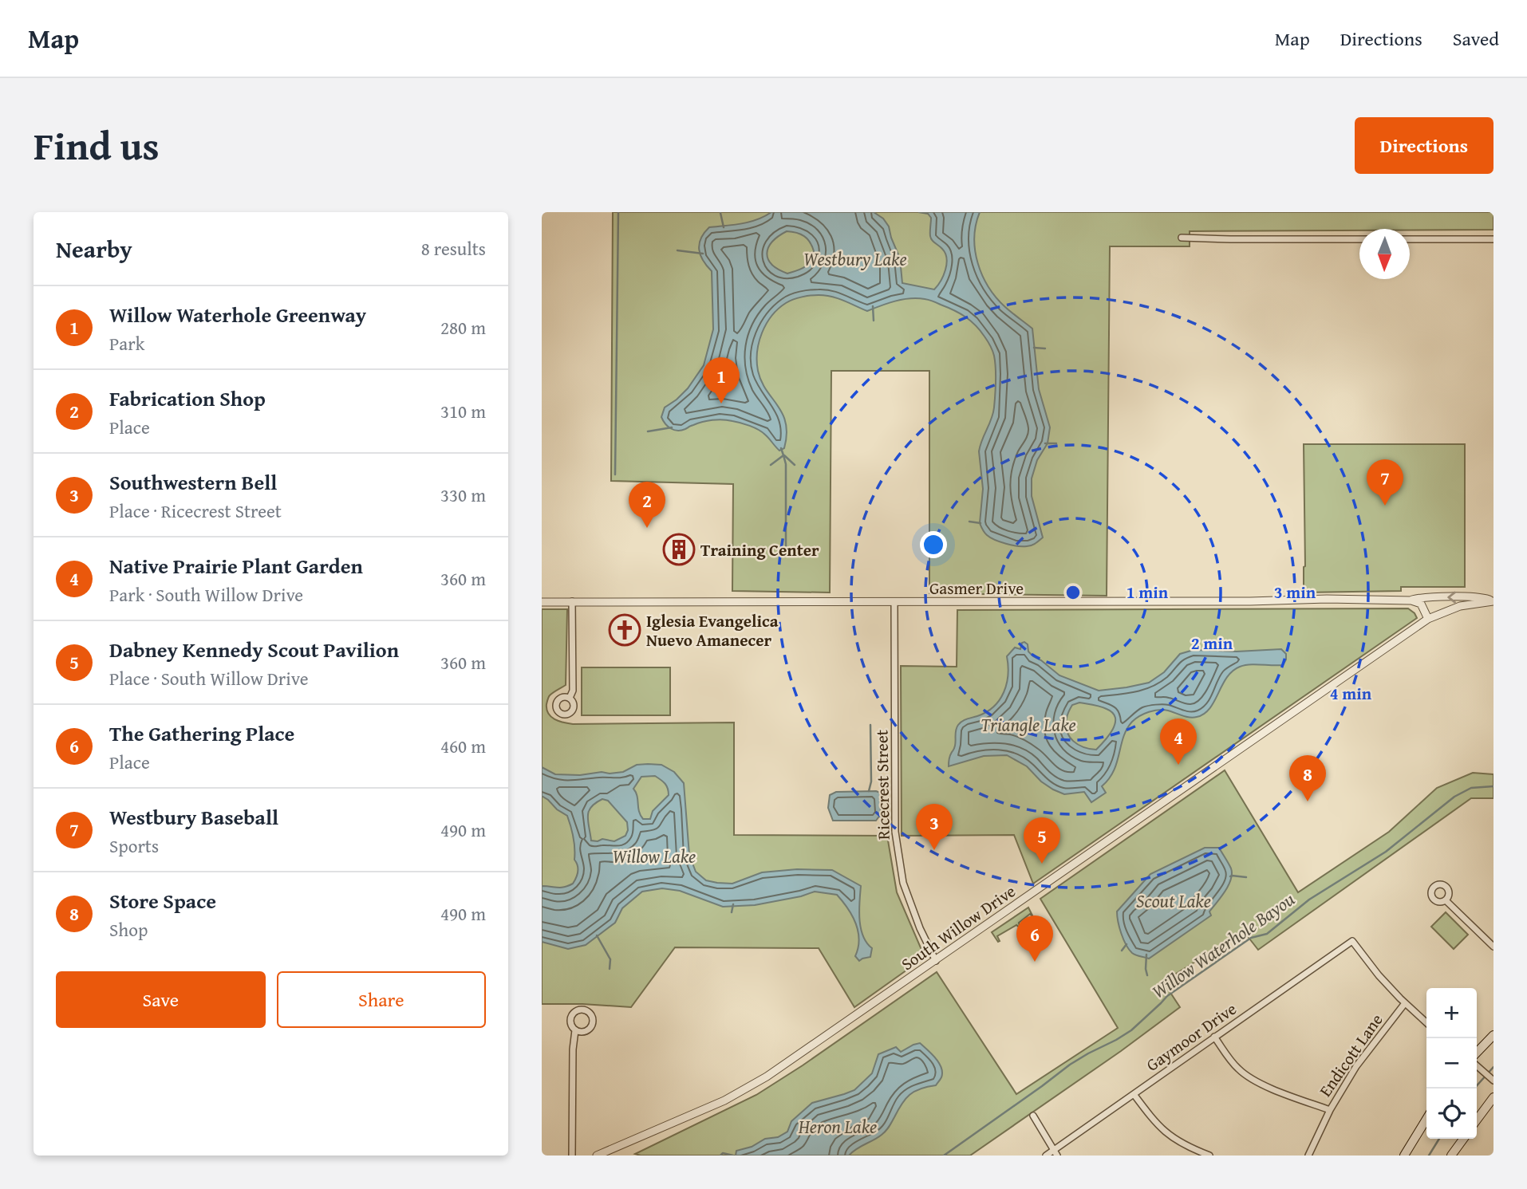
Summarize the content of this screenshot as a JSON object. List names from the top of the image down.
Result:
{
  "streets": {
    "street": [
      "Gasmer Drive",
      "Ricecrest Street",
      "South Willow Drive",
      "Gaymoor Drive",
      "Endicott Lane"
    ]
  },
  "crossings": [
    ["Gasmer Drive", "Ricecrest Street"],
    ["Gasmer Drive", "South Willow Drive"],
    ["Ricecrest Street", "South Willow Drive"],
    ["Gaymoor Drive", "Endicott Lane"]
  ],
  "water": [
    "Westbury Lake",
    "Triangle Lake",
    "Willow Lake",
    "Scout Lake",
    "Willow Waterhole Bayou",
    "Heron Lake"
  ],
  "places": {
    "building": ["Training Center"],
    "church": ["Iglesia Evangelica Nuevo Amanecer"]
  },
  "north": "bottom",
  "page": {
    "header": "Map",
    "nav": ["Map", "Directions", "Saved"],
    "title": "Find us",
    "buttons": [
      "Directions",
      ["Save", "Share"]
    ],
    "heading": ["Nearby", "8 results"],
    "list": [
      {
        "mark": "1",
        "name": "Willow Waterhole Greenway",
        "note": "Park",
        "value": "280 m"
      },
      {
        "mark": "2",
        "name": "Fabrication Shop",
        "note": "Place",
        "value": "310 m"
      },
      {
        "mark": "3",
        "name": "Southwestern Bell",
        "note": "Place · Ricecrest Street",
        "value": "330 m"
      },
      {
        "mark": "4",
        "name": "Native Prairie Plant Garden",
        "note": "Park · South Willow Drive",
        "value": "360 m"
      },
      {
        "mark": "5",
        "name": "Dabney Kennedy Scout Pavilion",
        "note": "Place · South Willow Drive",
        "value": "360 m"
      },
      {
        "mark": "6",
        "name": "The Gathering Place",
        "note": "Place",
        "value": "460 m"
      },
      {
        "mark": "7",
        "name": "Westbury Baseball",
        "note": "Sports",
        "value": "490 m"
      },
      {
        "mark": "8",
        "name": "Store Space",
        "note": "Shop",
        "value": "490 m"
      }
    ],
    "pins": [
      "1",
      "7",
      "2",
      "4",
      "8",
      "3",
      "5",
      "6"
    ],
    "map_buttons": ["+", "−"]
  },
  "rings": [
    "1 min",
    "3 min",
    "2 min",
    "4 min"
  ]
}
